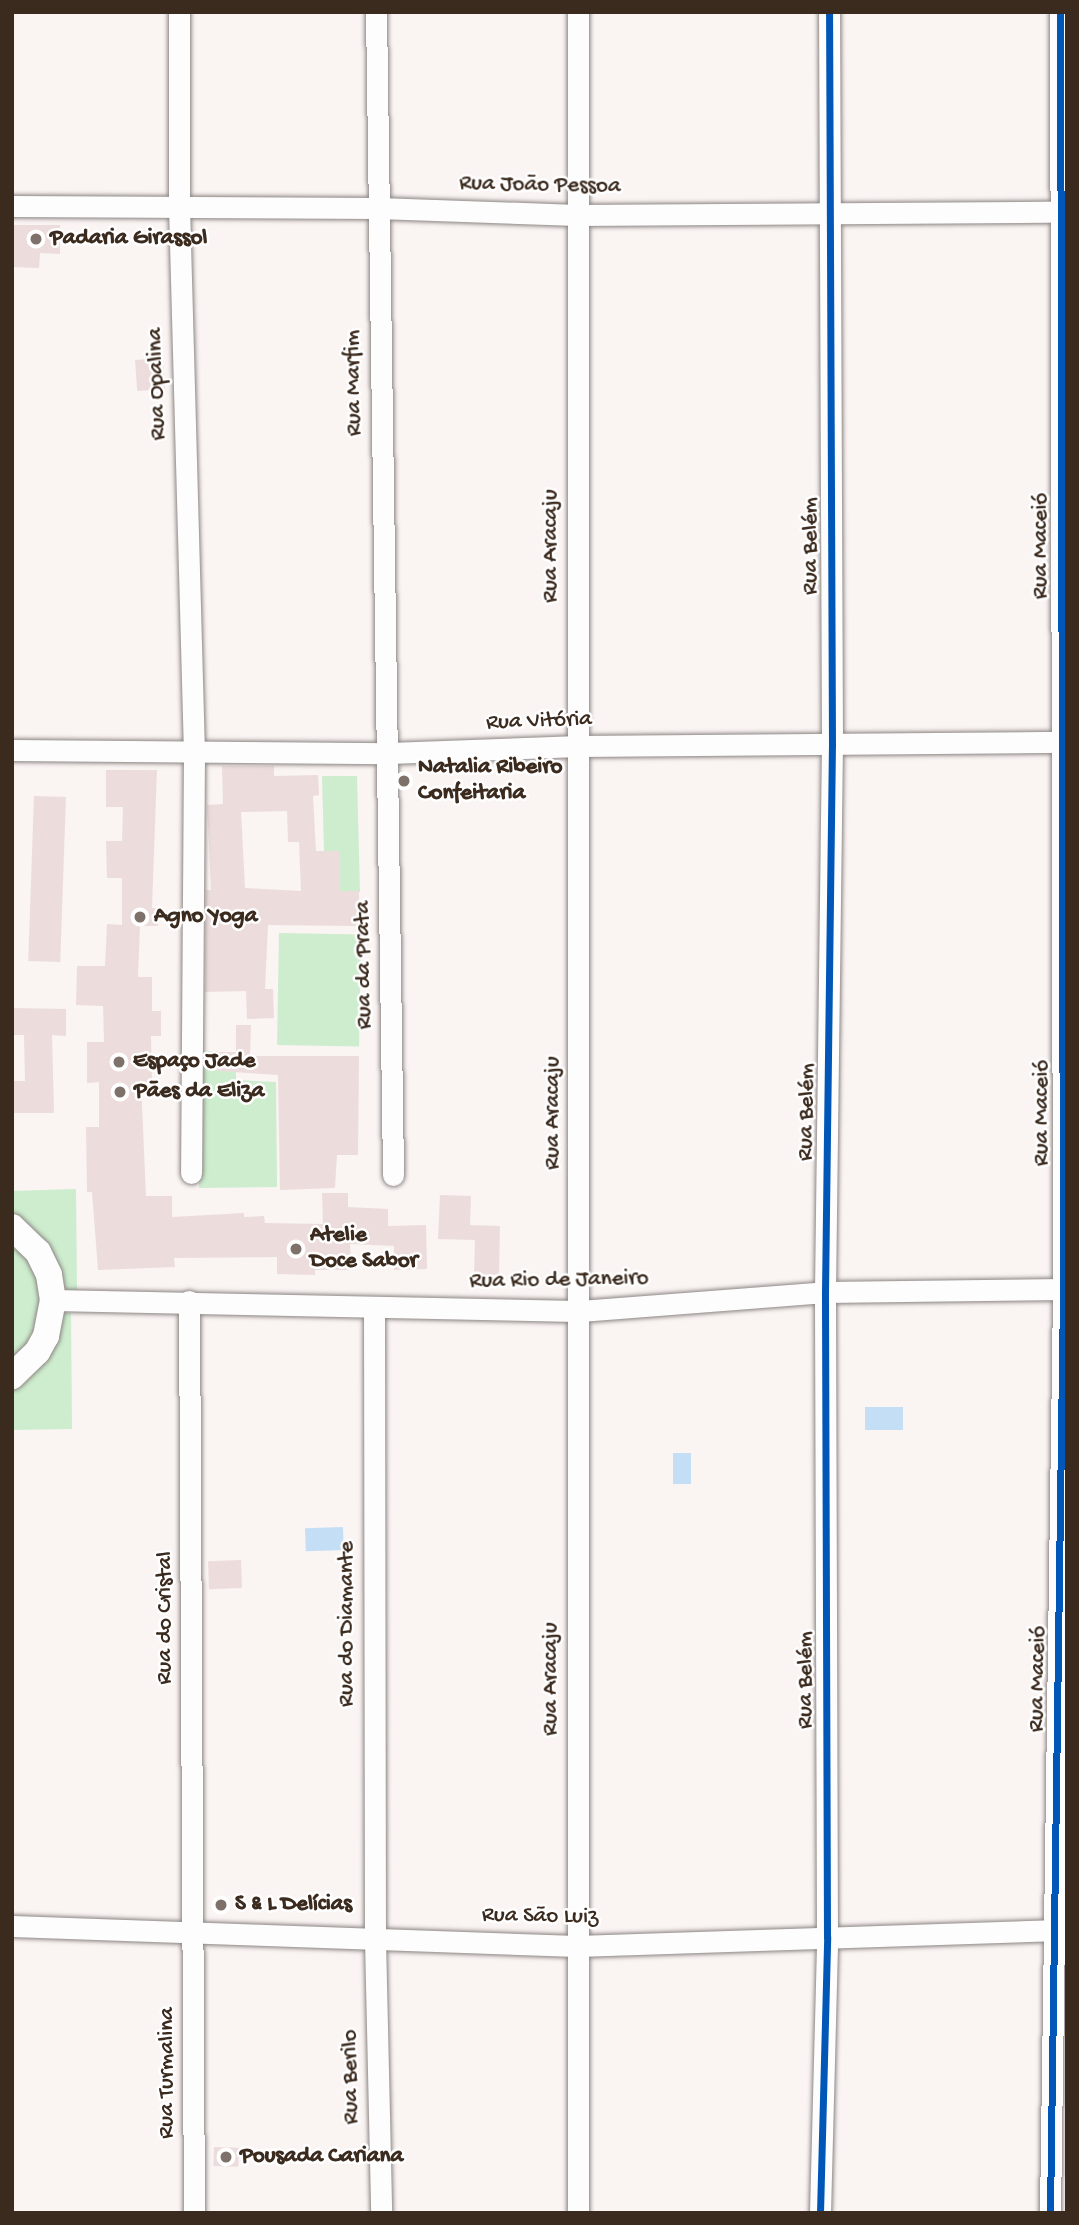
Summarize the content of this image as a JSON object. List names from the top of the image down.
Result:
{
  "streets": {
    "street": [
      "Rua João Pessoa",
      "Rua Marfim",
      "Rua Opalina",
      "Rua Aracaju",
      "Rua Belém",
      "Rua Maceió",
      "Rua Vitória",
      "Rua da Prata",
      "Rua Rio de Janeiro",
      "Rua do Cristal",
      "Rua do Diamante",
      "Rua São Luiz",
      "Rua Turmalina",
      "Rua Berilo"
    ]
  },
  "crossings": [
    ["Rua João Pessoa", "Rua Marfim"],
    ["Rua João Pessoa", "Rua Opalina"],
    ["Rua João Pessoa", "Rua Aracaju"],
    ["Rua João Pessoa", "Rua Belém"],
    ["Rua João Pessoa", "Rua Maceió"],
    ["Rua Marfim", "Rua Vitória"],
    ["Rua Marfim", "Rua da Prata"],
    ["Rua Opalina", "Rua Vitória"],
    ["Rua Aracaju", "Rua Vitória"],
    ["Rua Aracaju", "Rua Rio de Janeiro"],
    ["Rua Aracaju", "Rua São Luiz"],
    ["Rua Belém", "Rua Vitória"],
    ["Rua Belém", "Rua Rio de Janeiro"],
    ["Rua Belém", "Rua São Luiz"],
    ["Rua Maceió", "Rua Vitória"],
    ["Rua Maceió", "Rua Rio de Janeiro"],
    ["Rua Maceió", "Rua São Luiz"],
    ["Rua Vitória", "Rua da Prata"],
    ["Rua Rio de Janeiro", "Rua do Cristal"],
    ["Rua Rio de Janeiro", "Rua do Diamante"],
    ["Rua do Cristal", "Rua São Luiz"],
    ["Rua do Cristal", "Rua Turmalina"],
    ["Rua do Diamante", "Rua São Luiz"],
    ["Rua do Diamante", "Rua Berilo"],
    ["Rua São Luiz", "Rua Turmalina"],
    ["Rua São Luiz", "Rua Berilo"]
  ],
  "places": [
    "Padaria Girassol",
    "Natalia Ribeiro Confeitaria",
    "Agno Yoga",
    "Espaço Jade",
    "Pães da Eliza",
    "Atelie Doce Sabor",
    "S & L Delícias",
    "Pousada Cariana"
  ]
}
